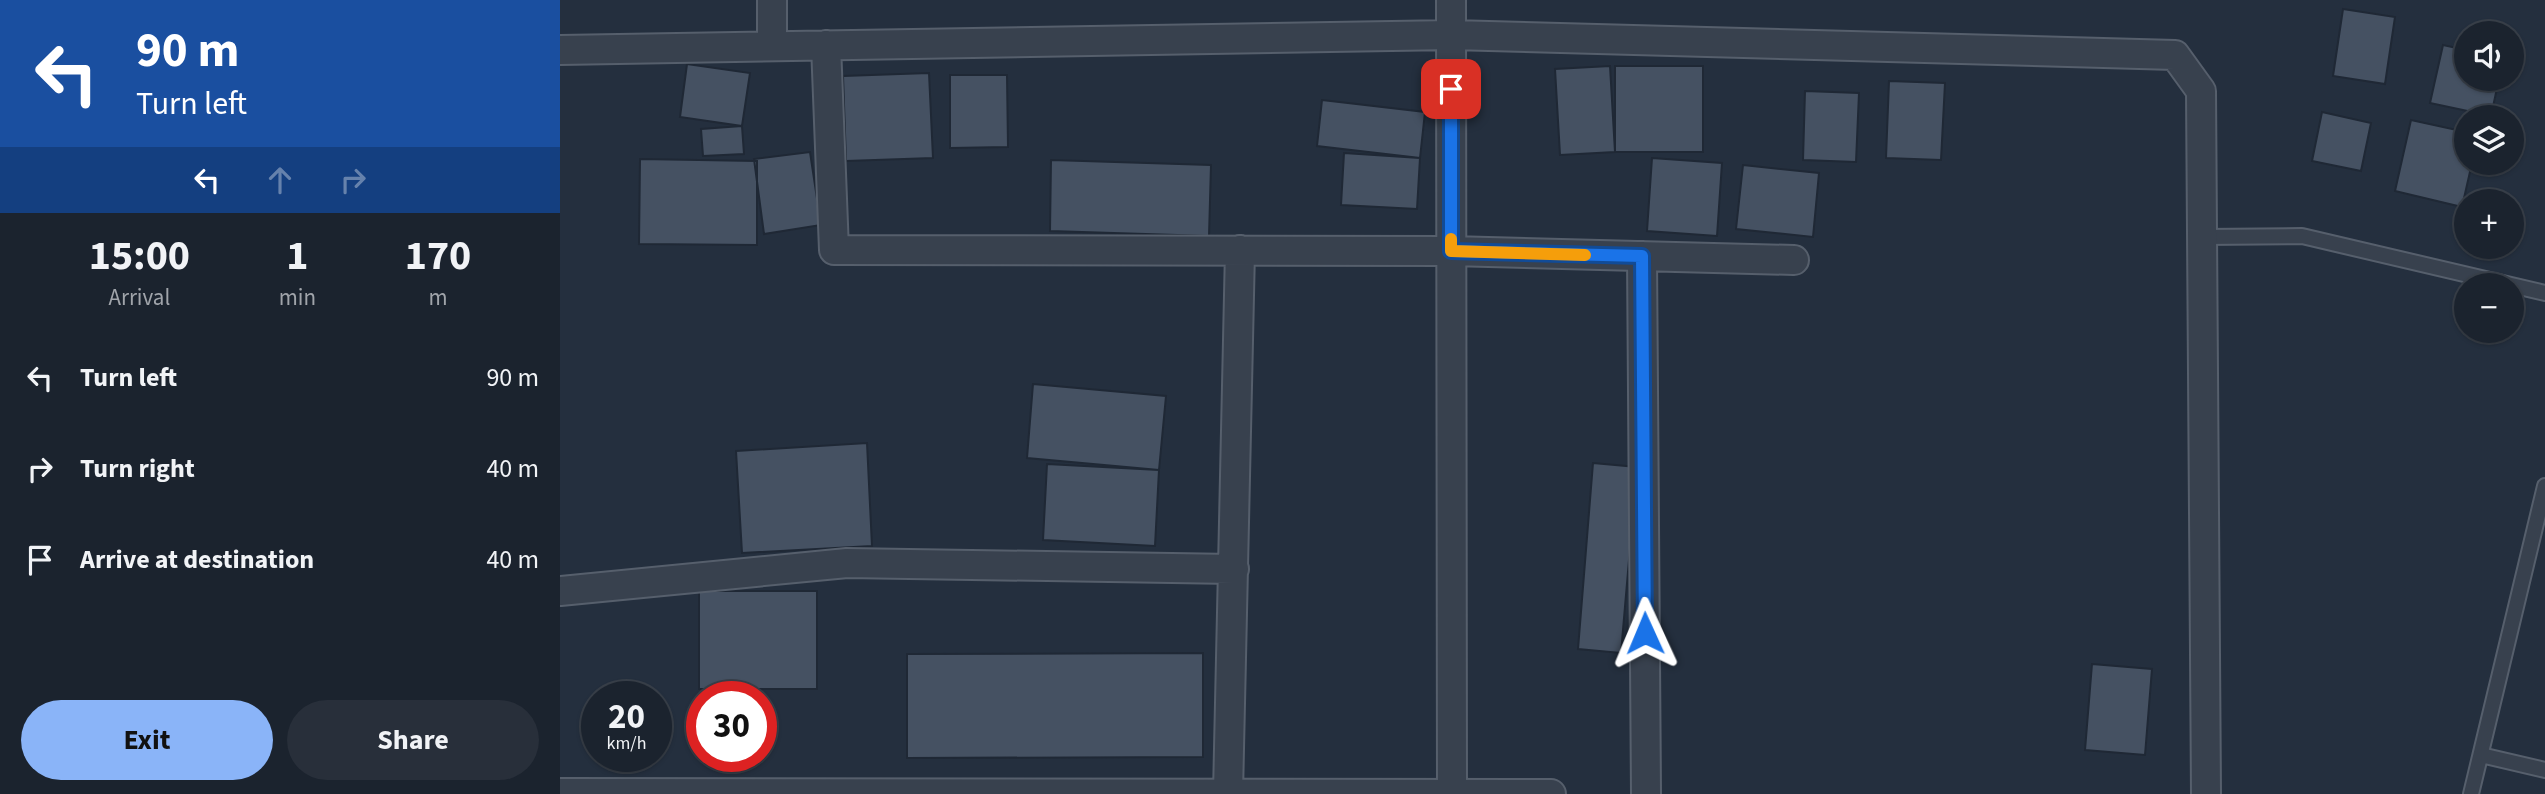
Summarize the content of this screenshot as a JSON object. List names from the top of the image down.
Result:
{
  "page": {
    "turn": ["90 m", "Turn left"],
    "map_buttons": ["+", "−"],
    "eta": [
      "15:00",
      "Arrival",
      "1",
      "min",
      "170",
      "m"
    ],
    "list": [
      {
        "name": "Turn left",
        "value": "90 m"
      },
      {
        "name": "Turn right",
        "value": "40 m"
      },
      {
        "name": "Arrive at destination",
        "value": "40 m"
      }
    ],
    "speed": "20 km/h",
    "limit": "30",
    "buttons": ["Exit", "Share"]
  }
}
